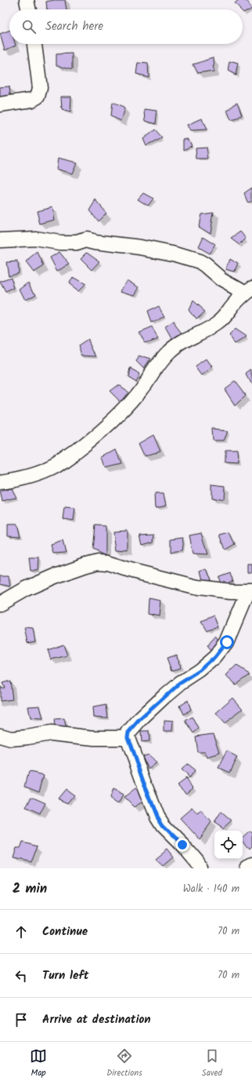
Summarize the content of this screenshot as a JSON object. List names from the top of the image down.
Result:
{
  "page": {
    "search": "Search here",
    "heading": ["2 min", "Walk · 140 m"],
    "list": [
      ["Continue", "70 m"],
      ["Turn left", "70 m"],
      "Arrive at destination"
    ],
    "nav": ["Map", "Directions", "Saved"]
  }
}
